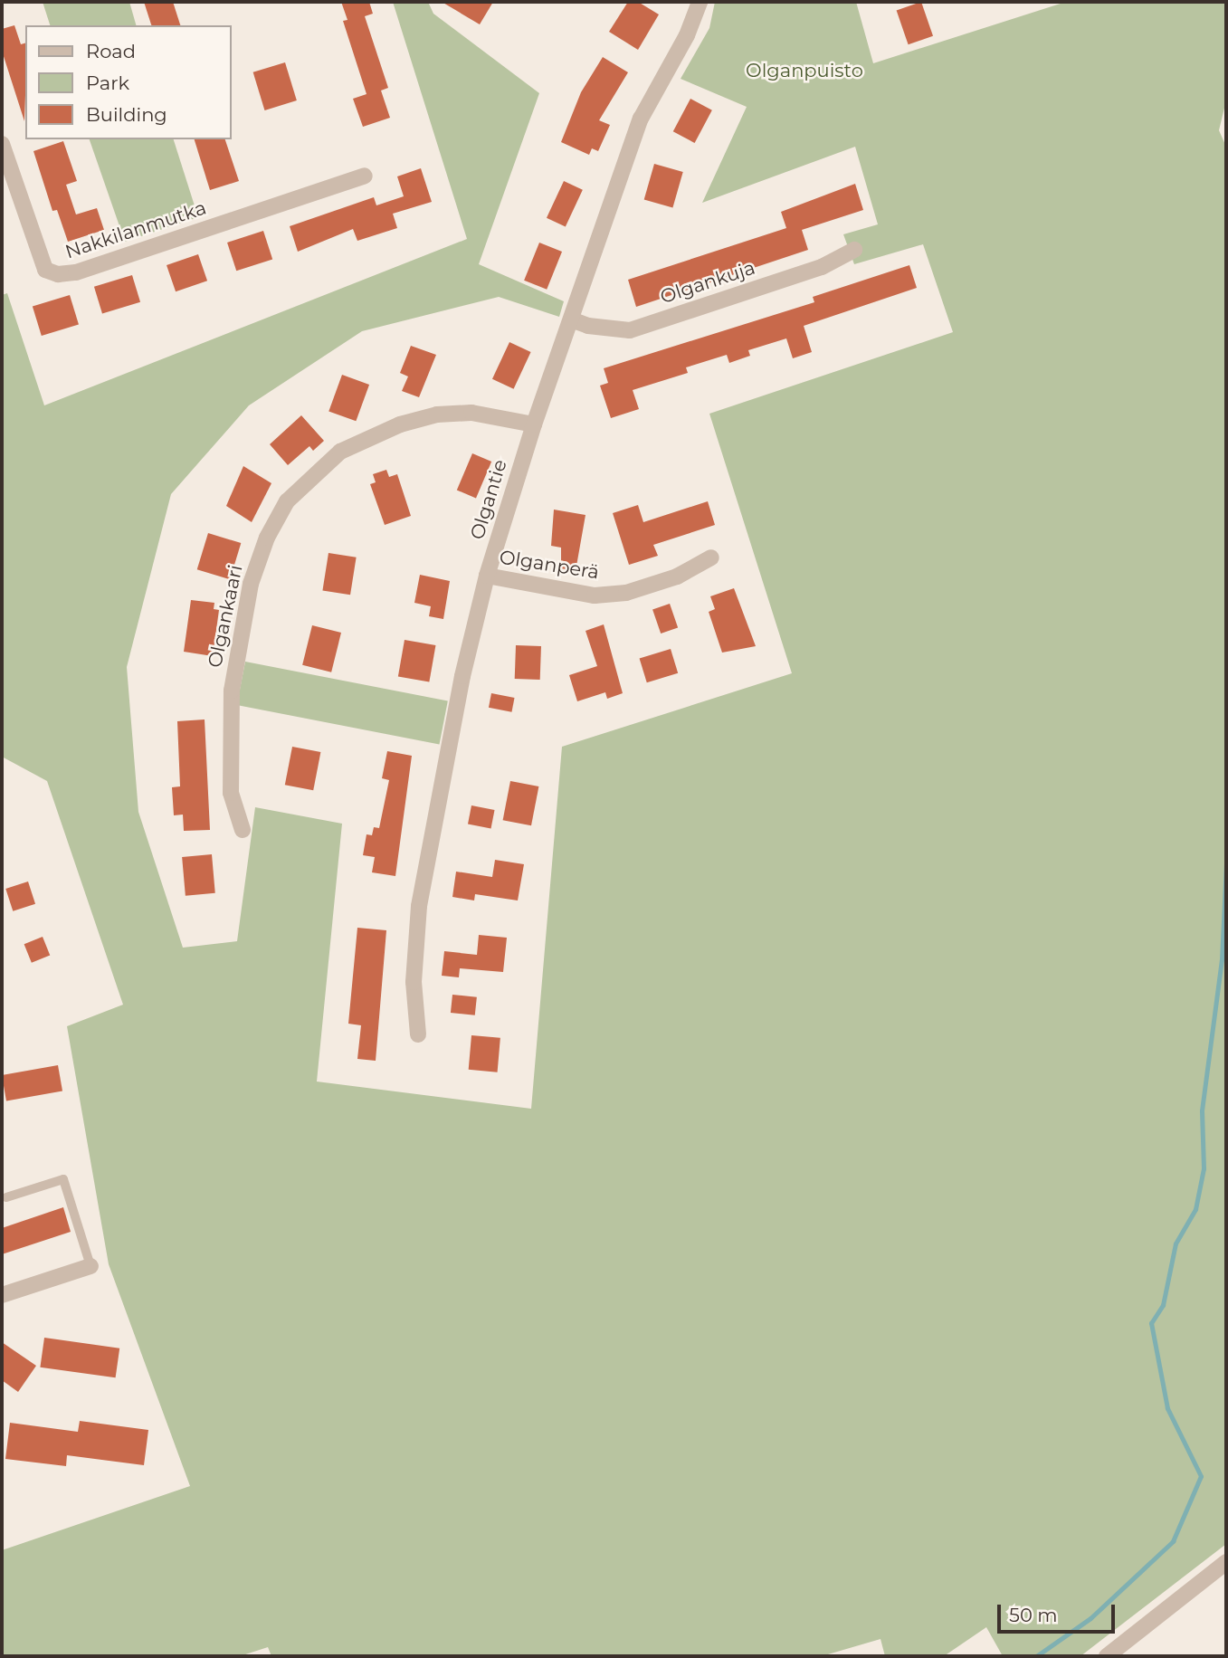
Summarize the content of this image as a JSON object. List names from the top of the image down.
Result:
{
  "streets": {
    "street": [
      "Nakkilanmutka",
      "Olgankuja",
      "Olgantie",
      "Olganperä",
      "Olgankaari"
    ]
  },
  "crossings": [
    ["Olgankuja", "Olgantie"],
    ["Olgantie", "Olganperä"],
    ["Olgantie", "Olgankaari"]
  ],
  "parks": ["Olganpuisto"],
  "legend": ["Road", "Park", "Building"],
  "scale_bar": "50 m"
}
